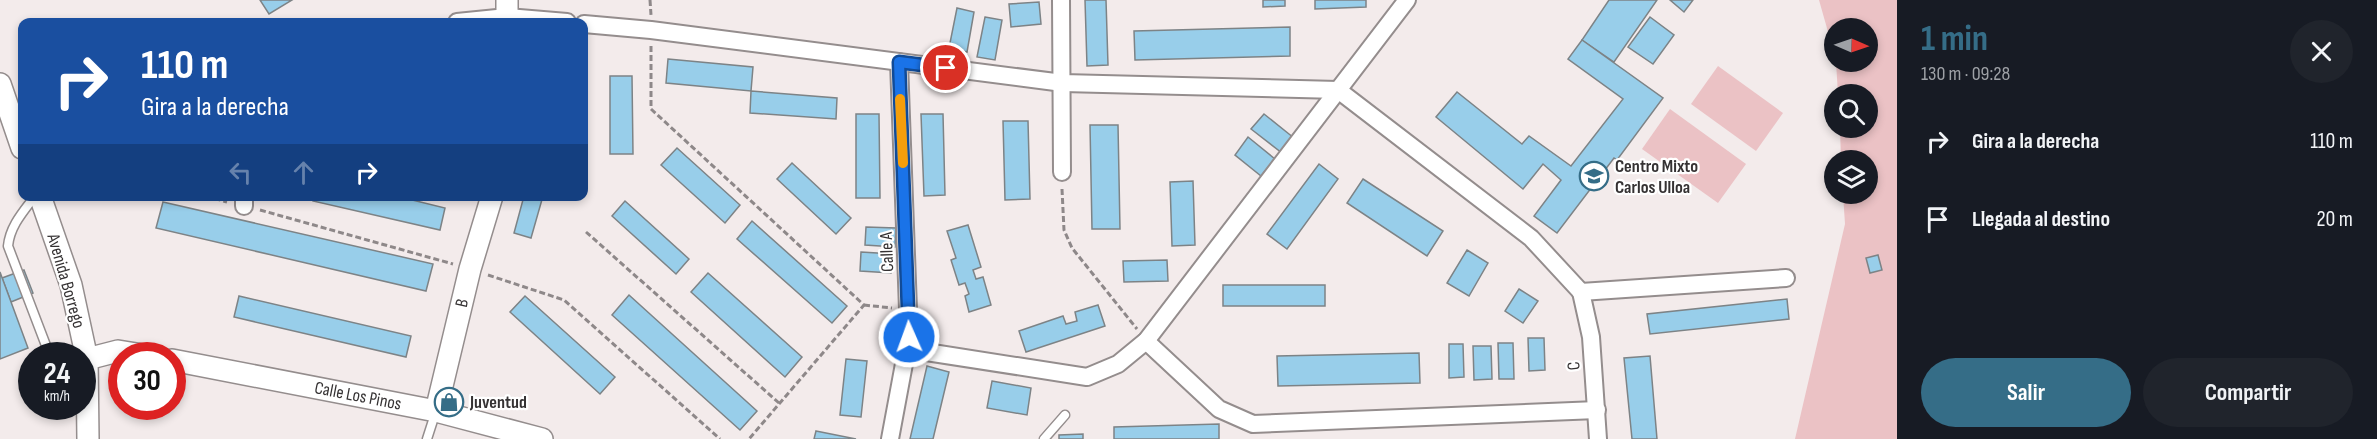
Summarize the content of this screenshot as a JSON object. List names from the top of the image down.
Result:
{
  "streets": {
    "street": [
      "Calle A",
      "Avenida Borrego",
      "B",
      "C",
      "Calle Los Pinos"
    ]
  },
  "crossings": [
    ["B", "Calle Los Pinos"]
  ],
  "places": {
    "school or university": ["Centro Mixto Carlos Ulloa"],
    "shop": ["Juventud"]
  },
  "north": "right",
  "page": {
    "heading": ["1 min", "130 m · 09:28"],
    "turn": ["110 m", "Gira a la derecha"],
    "list": [
      {
        "name": "Gira a la derecha",
        "value": "110 m"
      },
      {
        "name": "Llegada al destino",
        "value": "20 m"
      }
    ],
    "speed": "24 km/h",
    "limit": "30",
    "buttons": ["Salir", "Compartir"]
  }
}
